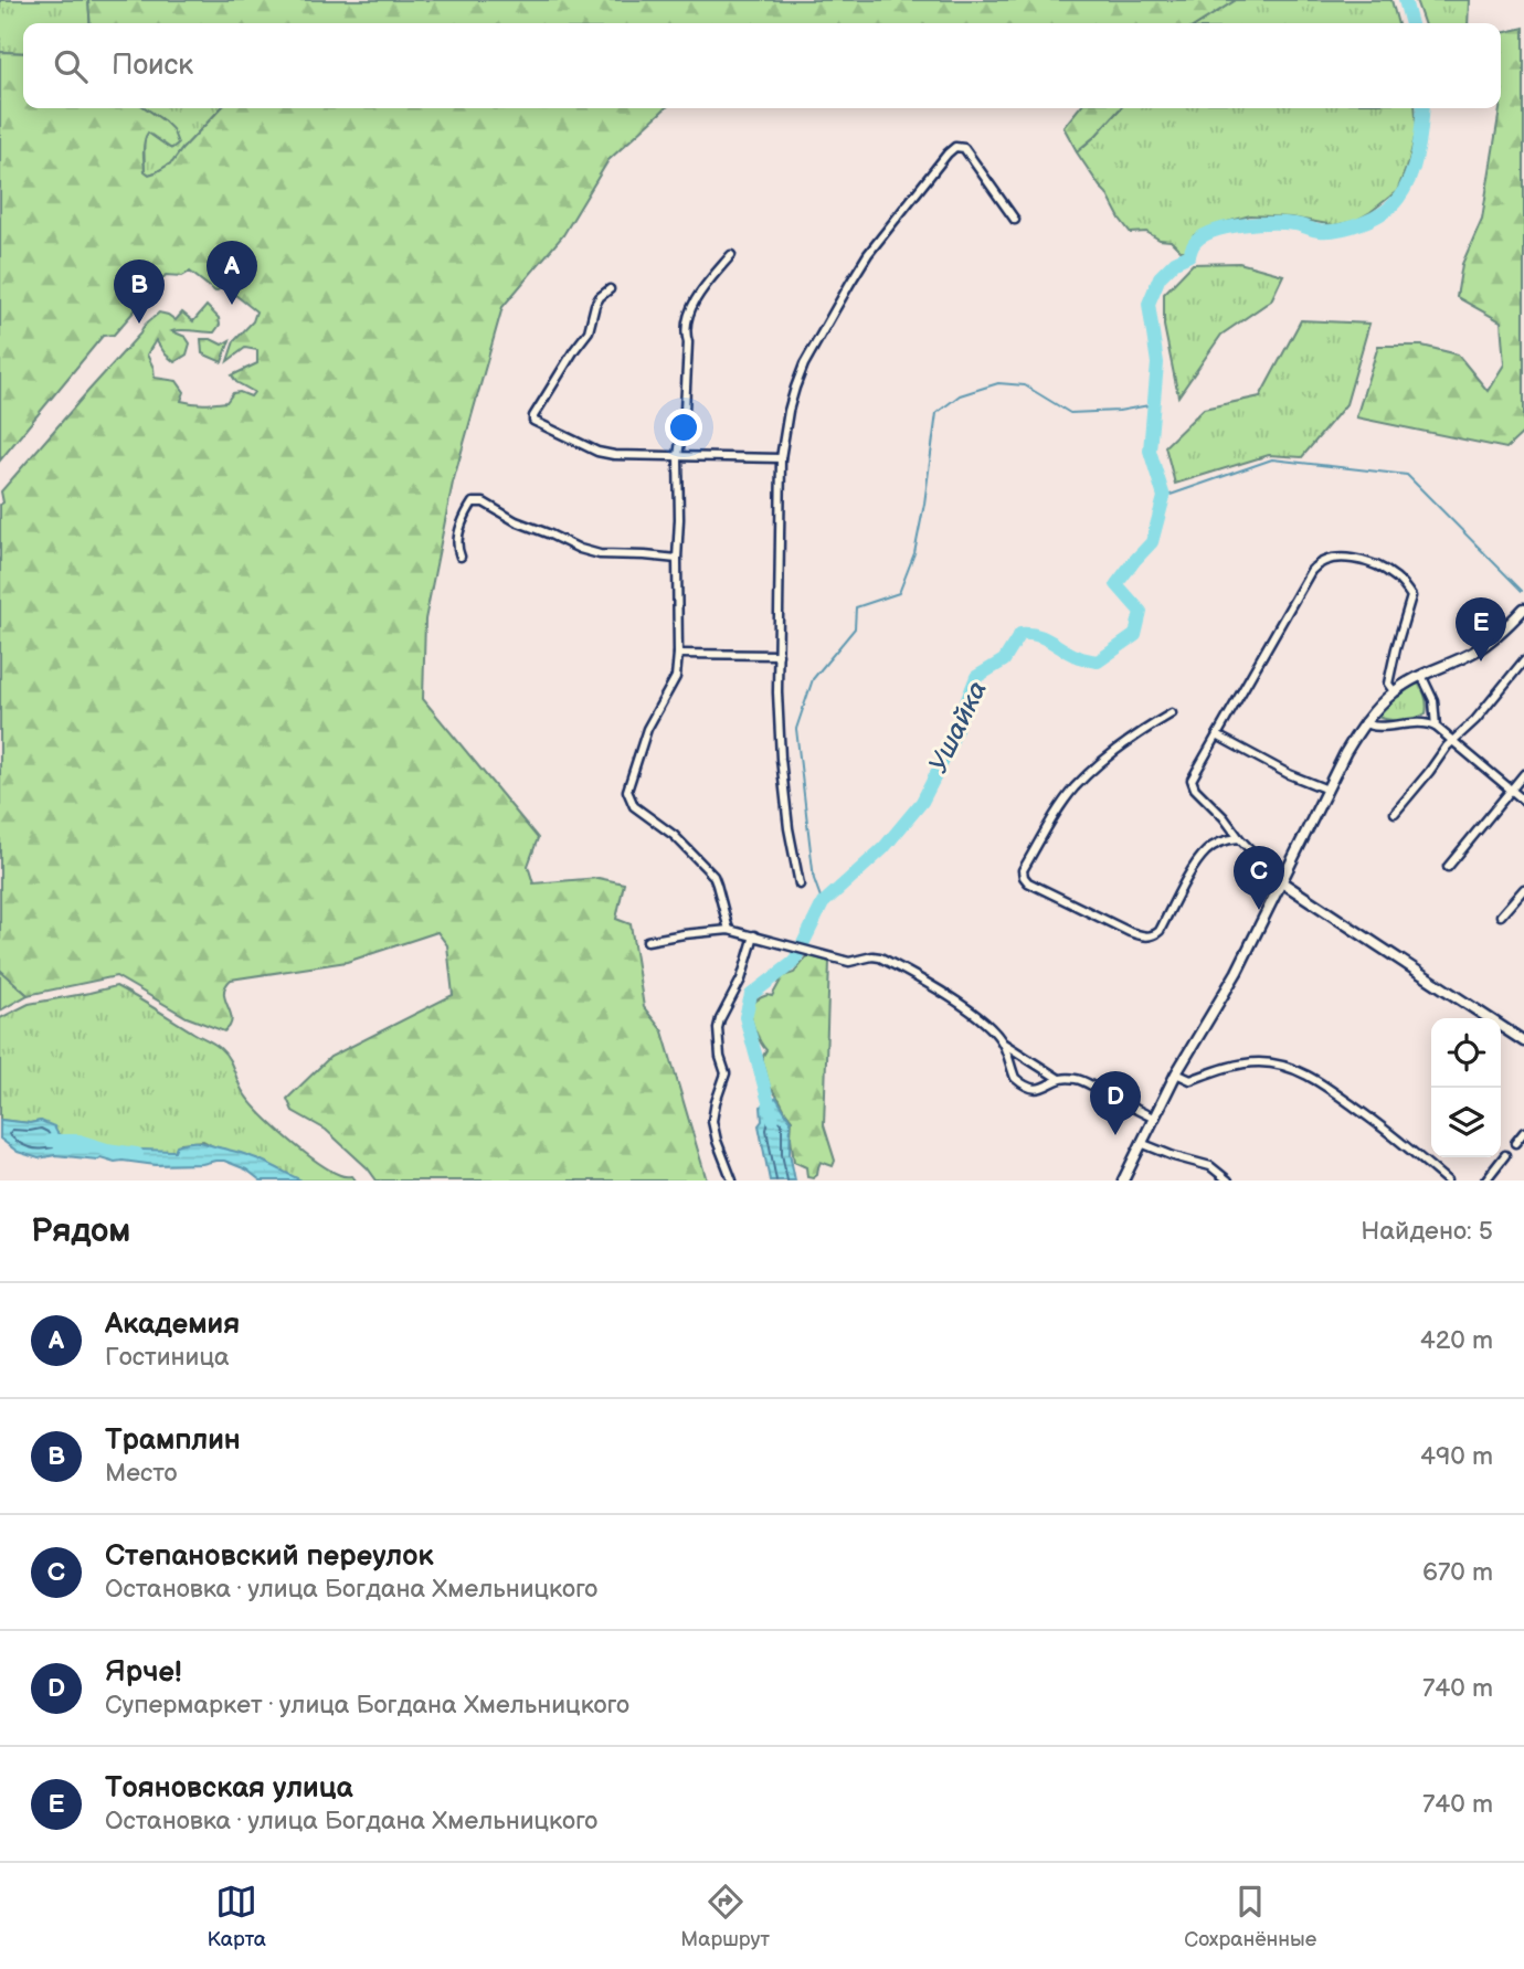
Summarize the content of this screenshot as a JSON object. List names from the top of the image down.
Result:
{
  "water": ["Ушайка"],
  "page": {
    "search": "Поиск",
    "pins": [
      "A",
      "B",
      "E",
      "C",
      "D"
    ],
    "heading": ["Рядом", "Найдено: 5"],
    "list": [
      {
        "mark": "A",
        "name": "Академия",
        "note": "Гостиница",
        "value": "420 m"
      },
      {
        "mark": "B",
        "name": "Трамплин",
        "note": "Место",
        "value": "490 m"
      },
      {
        "mark": "C",
        "name": "Степановский переулок",
        "note": "Остановка · улица Богдана Хмельницкого",
        "value": "670 m"
      },
      {
        "mark": "D",
        "name": "Ярче!",
        "note": "Супермаркет · улица Богдана Хмельницкого",
        "value": "740 m"
      },
      {
        "mark": "E",
        "name": "Тояновская улица",
        "note": "Остановка · улица Богдана Хмельницкого",
        "value": "740 m"
      }
    ],
    "nav": ["Карта", "Маршрут", "Сохранённые"]
  }
}
